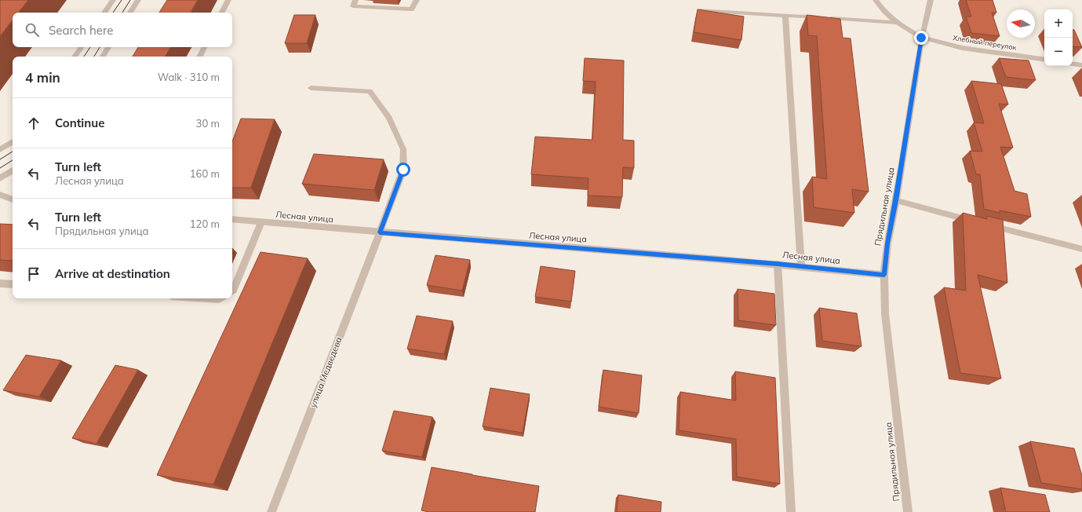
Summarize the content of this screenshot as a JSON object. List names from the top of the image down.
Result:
{
  "streets": {
    "street": [
      "Хлебный переулок",
      "Прядильная улица",
      "Лесная улица",
      "улица Медведева"
    ]
  },
  "crossings": [
    ["Хлебный переулок", "Прядильная улица"],
    ["Прядильная улица", "Лесная улица"],
    ["Лесная улица", "улица Медведева"]
  ],
  "north": "left",
  "page": {
    "map_buttons": ["+", "−"],
    "search": "Search here",
    "heading": ["4 min", "Walk · 310 m"],
    "list": [
      ["Continue", "30 m"],
      ["Turn left", "Лесная улица", "160 m"],
      ["Turn left", "Прядильная улица", "120 m"],
      "Arrive at destination"
    ]
  }
}
